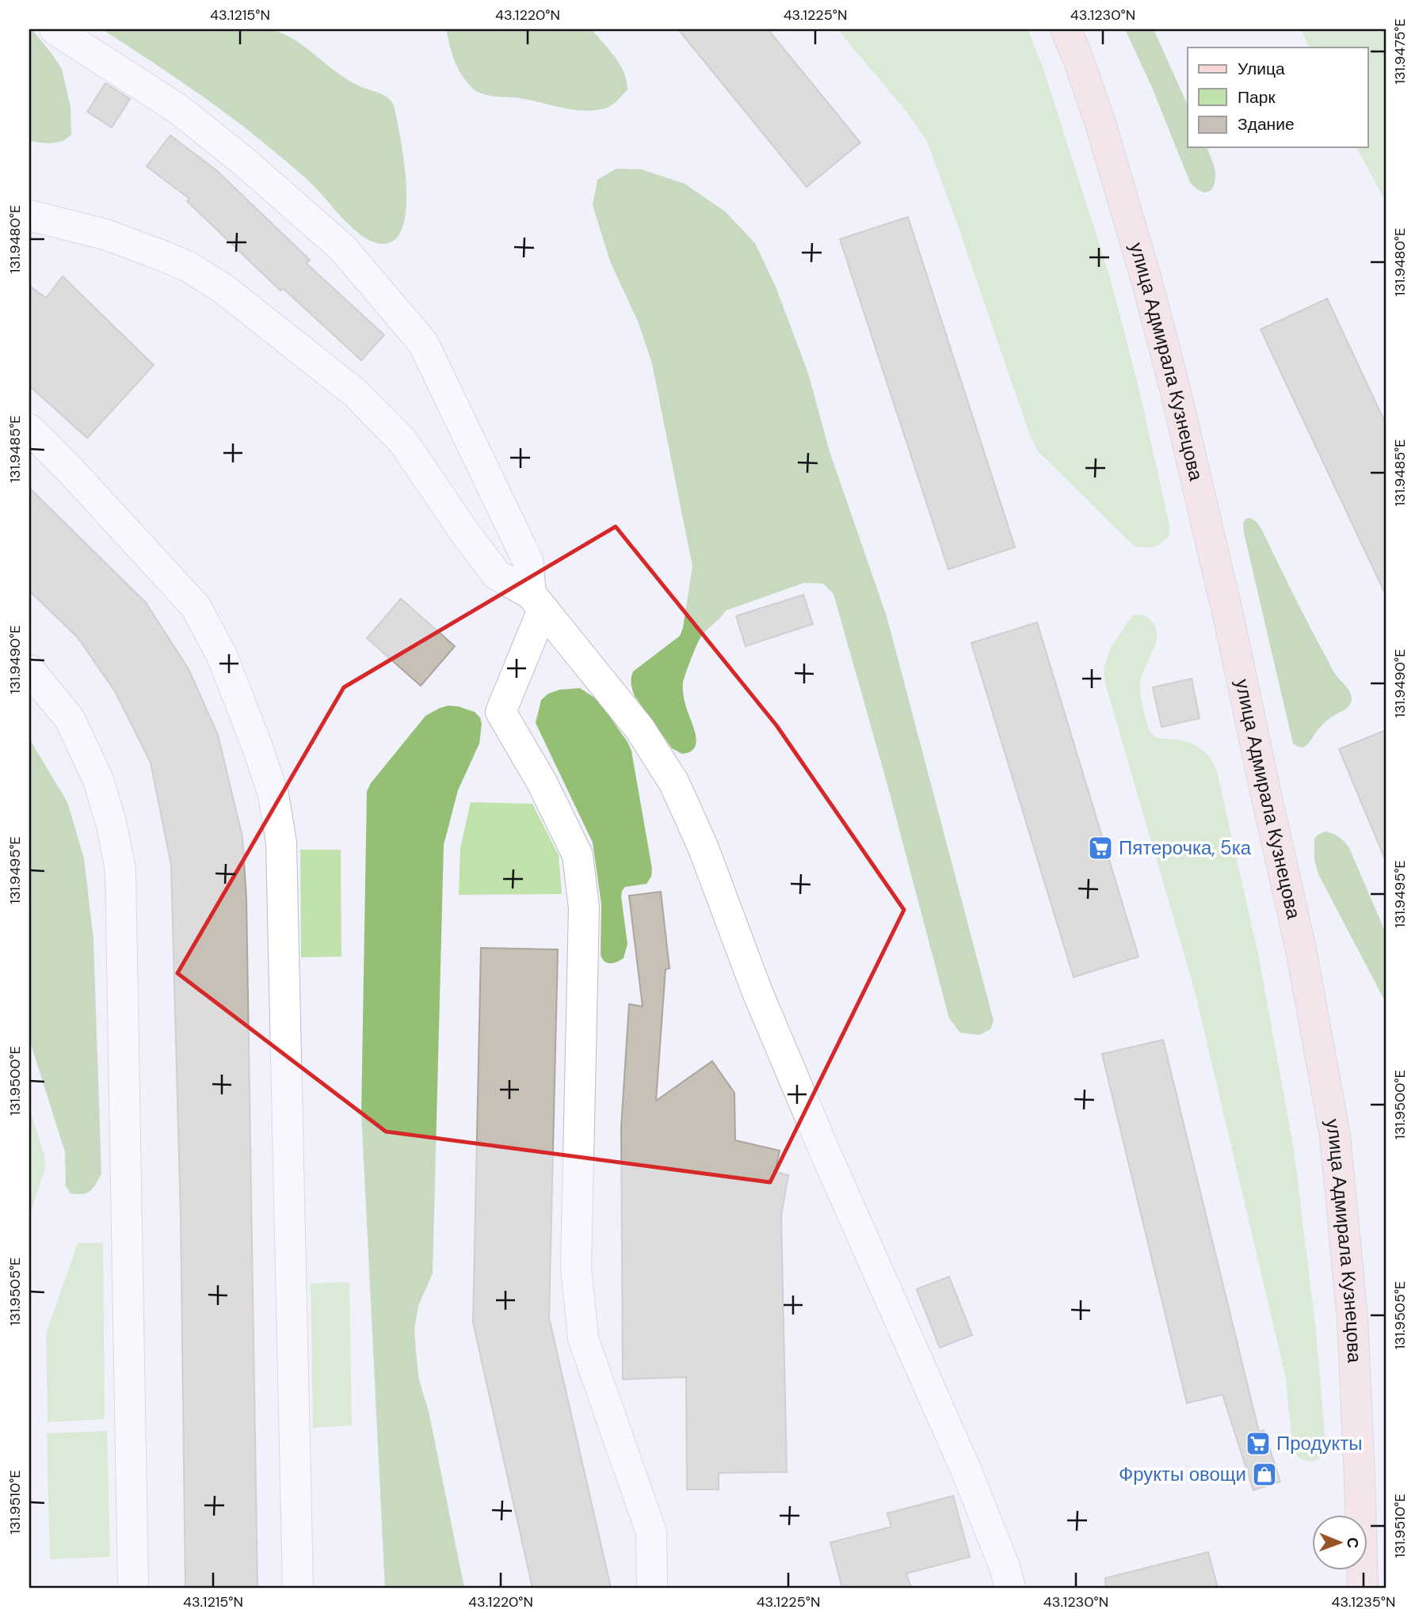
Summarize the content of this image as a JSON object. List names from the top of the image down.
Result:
{
  "streets": {
    "main road": ["улица Адмирала Кузнецова"]
  },
  "places": {
    "supermarket": ["Пятерочка, 5ка", "Продукты"],
    "shop": ["Фрукты овощи"]
  },
  "legend": ["Улица", "Парк", "Здание"],
  "north": "right",
  "coordinates": [
    "43.1215°N",
    "43.1220°N",
    "43.1225°N",
    "43.1230°N",
    "131.9475°E",
    "131.9480°E",
    "131.9485°E",
    "131.9490°E",
    "131.9495°E",
    "131.9500°E",
    "131.9505°E",
    "131.9510°E",
    "43.1235°N"
  ]
}
